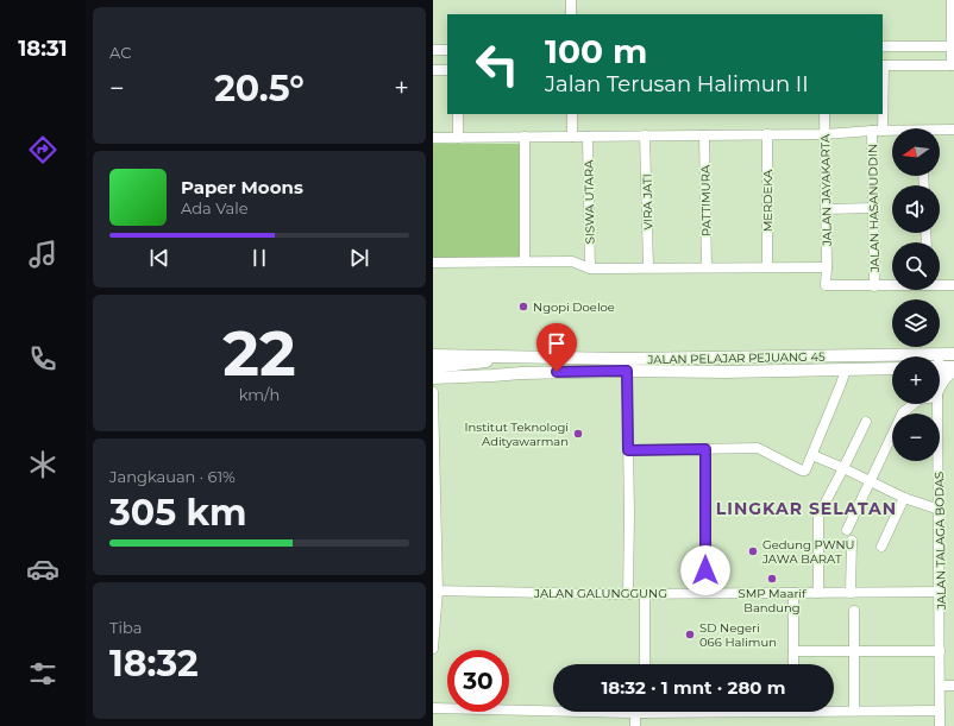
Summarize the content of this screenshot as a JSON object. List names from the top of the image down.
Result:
{
  "streets": {
    "main road": ["JALAN PELAJAR PEJUANG 45"],
    "street": [
      "JALAN JAYAKARTA",
      "PATTIMURA",
      "MERDEKA",
      "SISWA UTARA",
      "VIRA JATI",
      "JALAN HASANUDDIN",
      "JALAN TALAGA BODAS",
      "JALAN GALUNGGUNG"
    ]
  },
  "crossings": [
    ["JALAN JAYAKARTA", "JALAN HASANUDDIN"],
    ["JALAN TALAGA BODAS", "JALAN GALUNGGUNG"]
  ],
  "districts": ["LINGKAR SELATAN"],
  "places": [
    "Ngopi Doeloe",
    "Institut Teknologi Adityawarman",
    "Gedung PWNU JAWA BARAT",
    "SMP Maarif Bandung",
    "SD Negeri 066 Halimun"
  ],
  "north": "left",
  "page": {
    "tabs": "18:31",
    "tile": [
      "AC",
      ["22", "km/h"],
      ["Jangkauan · 61%", "305 km"],
      ["Tiba", "18:32"]
    ],
    "turn": ["100 m", "Jalan Terusan Halimun II"],
    "heat": ["−", "20.5°", "+"],
    "map_buttons": ["+", "−"],
    "song": ["Paper Moons", "Ada Vale"],
    "limit": "30",
    "trip": "18:32 · 1 mnt · 280 m"
  }
}
